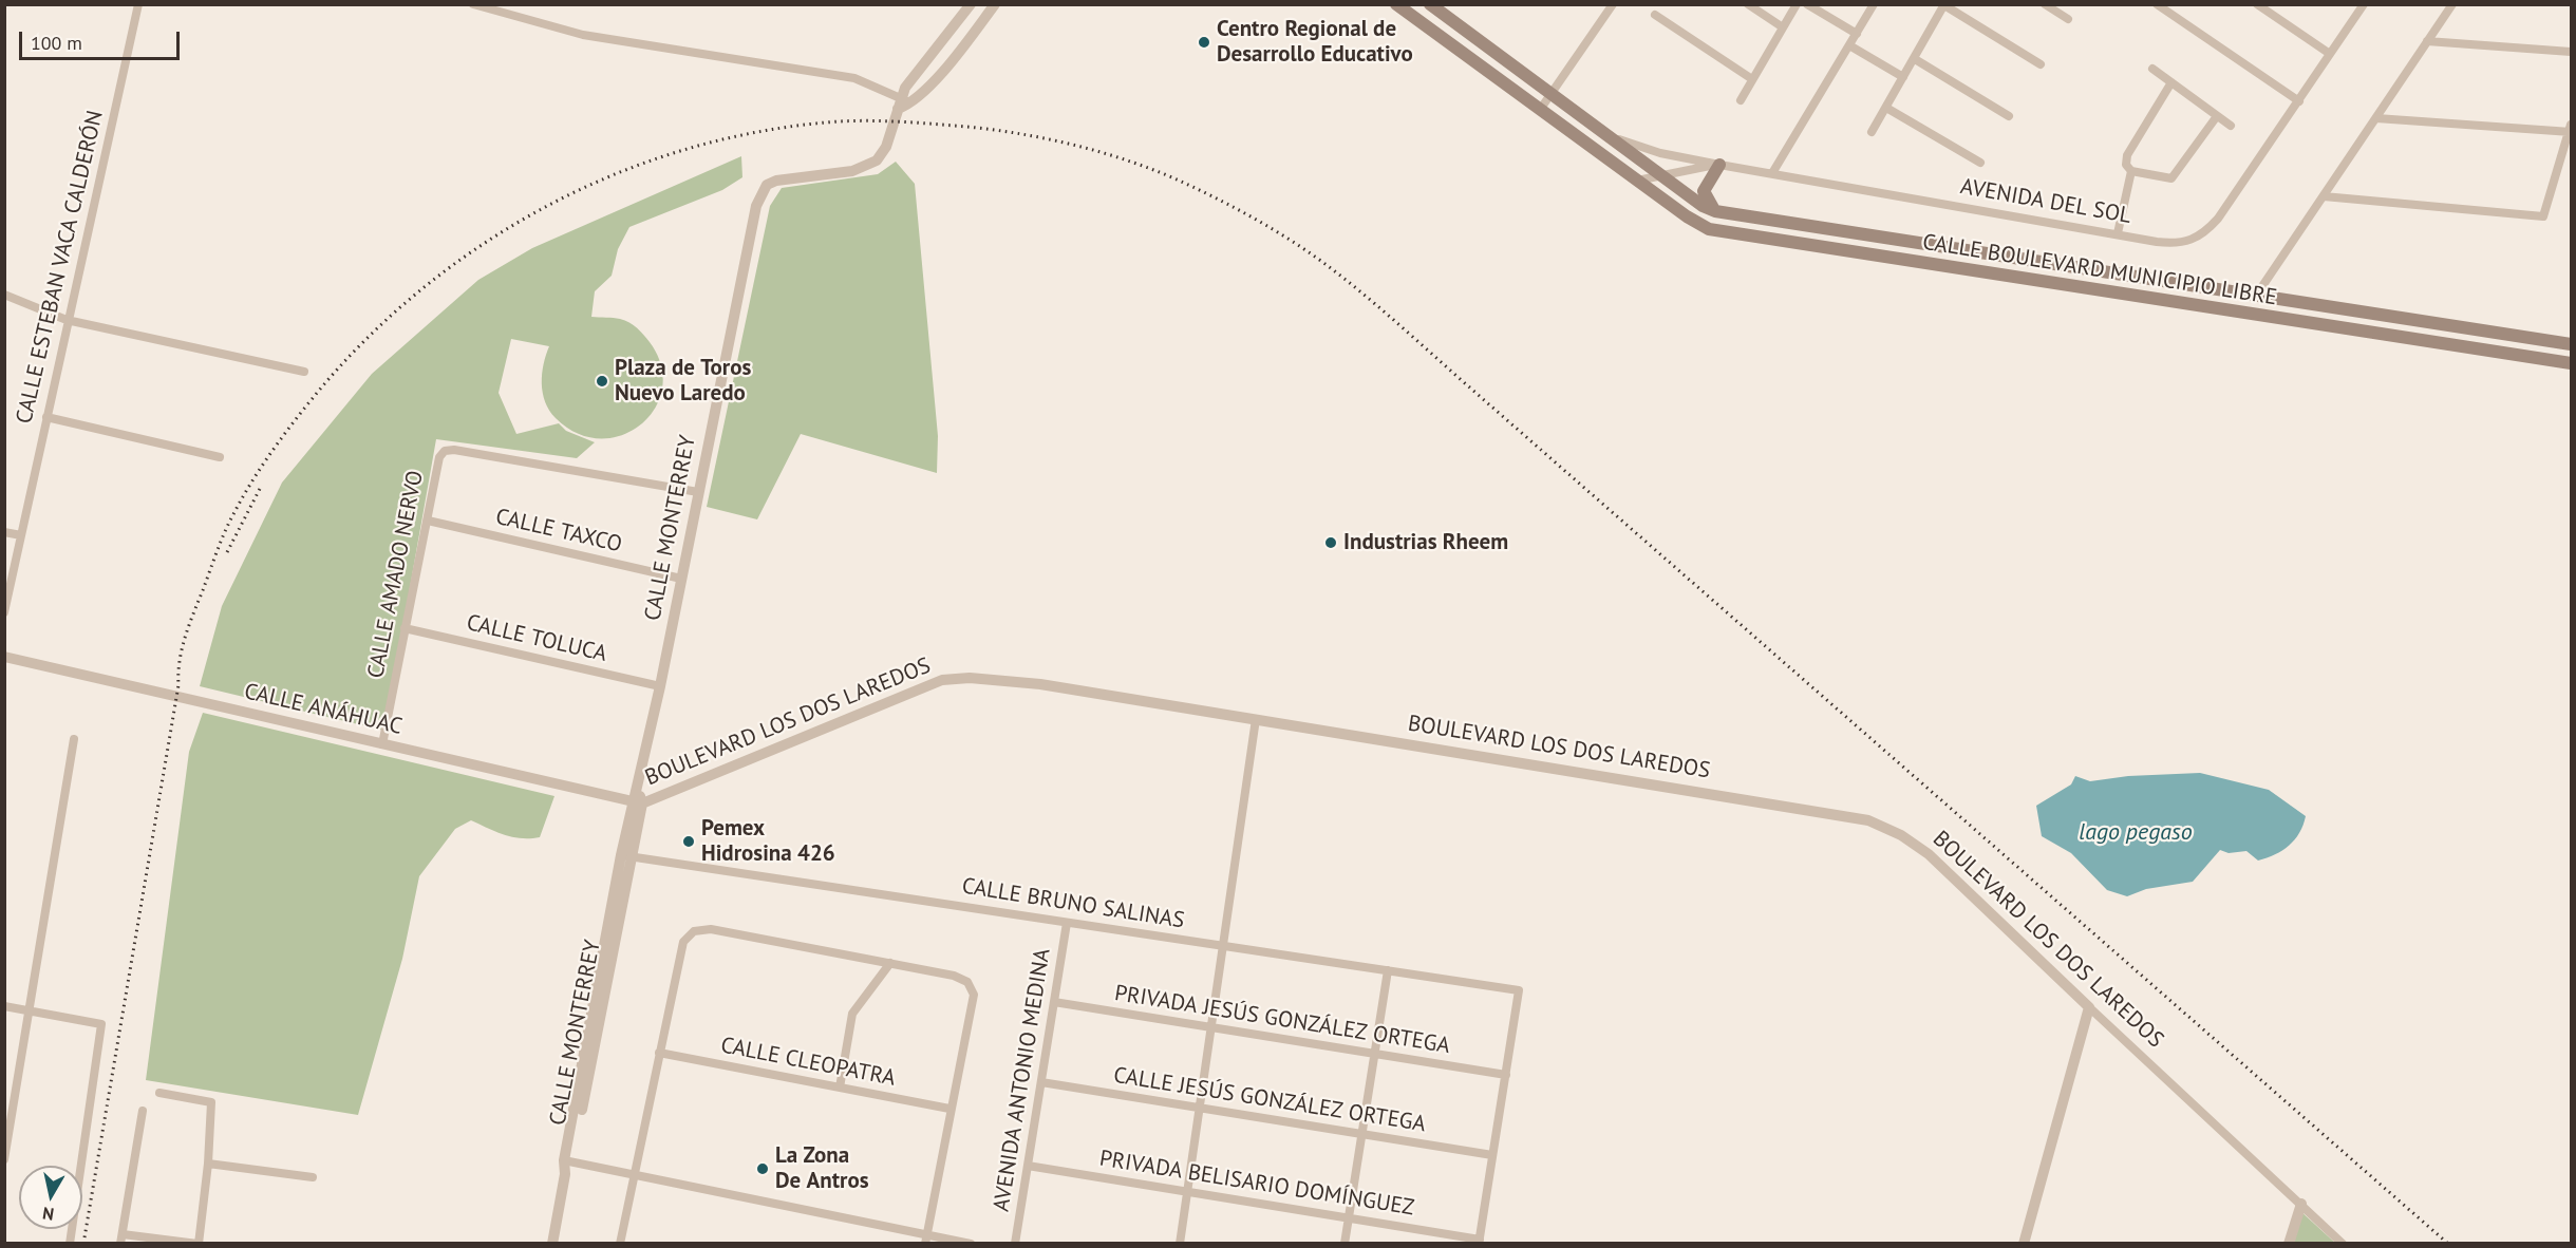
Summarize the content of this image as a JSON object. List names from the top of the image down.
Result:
{
  "streets": {
    "main road": ["CALLE BOULEVARD MUNICIPIO LIBRE"],
    "street": [
      "AVENIDA DEL SOL",
      "CALLE ESTEBAN VACA CALDERÓN",
      "CALLE MONTERREY",
      "CALLE TAXCO",
      "CALLE AMADO NERVO",
      "CALLE TOLUCA",
      "CALLE ANÁHUAC",
      "BOULEVARD LOS DOS LAREDOS",
      "CALLE BRUNO SALINAS",
      "PRIVADA JESÚS GONZÁLEZ ORTEGA",
      "CALLE CLEOPATRA",
      "AVENIDA ANTONIO MEDINA",
      "CALLE JESÚS GONZÁLEZ ORTEGA",
      "PRIVADA BELISARIO DOMÍNGUEZ"
    ]
  },
  "crossings": [
    ["AVENIDA DEL SOL", "CALLE BOULEVARD MUNICIPIO LIBRE"],
    ["CALLE MONTERREY", "CALLE TAXCO"],
    ["CALLE MONTERREY", "CALLE AMADO NERVO"],
    ["CALLE MONTERREY", "CALLE TOLUCA"],
    ["CALLE MONTERREY", "CALLE ANÁHUAC"],
    ["CALLE MONTERREY", "BOULEVARD LOS DOS LAREDOS"],
    ["CALLE MONTERREY", "CALLE BRUNO SALINAS"],
    ["CALLE TAXCO", "CALLE AMADO NERVO"],
    ["CALLE AMADO NERVO", "CALLE TOLUCA"],
    ["CALLE AMADO NERVO", "CALLE ANÁHUAC"],
    ["CALLE ANÁHUAC", "BOULEVARD LOS DOS LAREDOS"],
    ["CALLE BRUNO SALINAS", "PRIVADA JESÚS GONZÁLEZ ORTEGA"],
    ["CALLE BRUNO SALINAS", "AVENIDA ANTONIO MEDINA"],
    ["PRIVADA JESÚS GONZÁLEZ ORTEGA", "AVENIDA ANTONIO MEDINA"],
    ["AVENIDA ANTONIO MEDINA", "CALLE JESÚS GONZÁLEZ ORTEGA"],
    ["AVENIDA ANTONIO MEDINA", "PRIVADA BELISARIO DOMÍNGUEZ"]
  ],
  "water": ["lago pegaso"],
  "places": [
    "Centro Regional de Desarrollo Educativo",
    "Plaza de Toros Nuevo Laredo",
    "Industrias Rheem",
    "Pemex Hidrosina 426",
    "La Zona De Antros"
  ],
  "scale_bar": "100 m",
  "north": "bottom"
}
